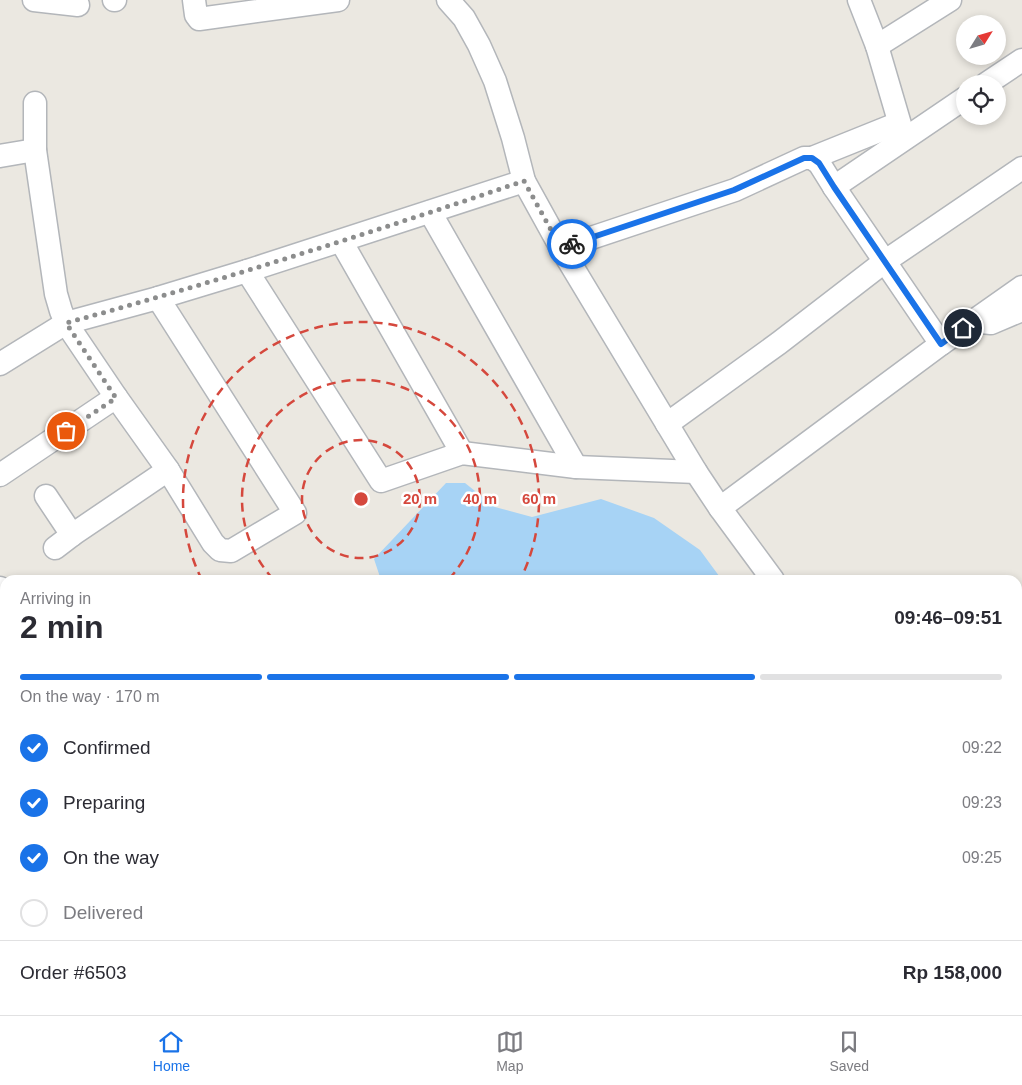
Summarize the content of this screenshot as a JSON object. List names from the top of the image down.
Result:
{
  "north": "top right",
  "page": {
    "heading": ["2 min", "Arriving in", "09:46–09:51"],
    "panel": ["Order #6503", "Rp 158,000"],
    "bar": "On the way · 170 m",
    "list": [
      ["Confirmed", "09:22"],
      ["Preparing", "09:23"],
      ["On the way", "09:25"],
      "Delivered"
    ],
    "tabs": ["Home", "Map", "Saved"]
  },
  "rings": ["20 m", "40 m", "60 m"]
}
